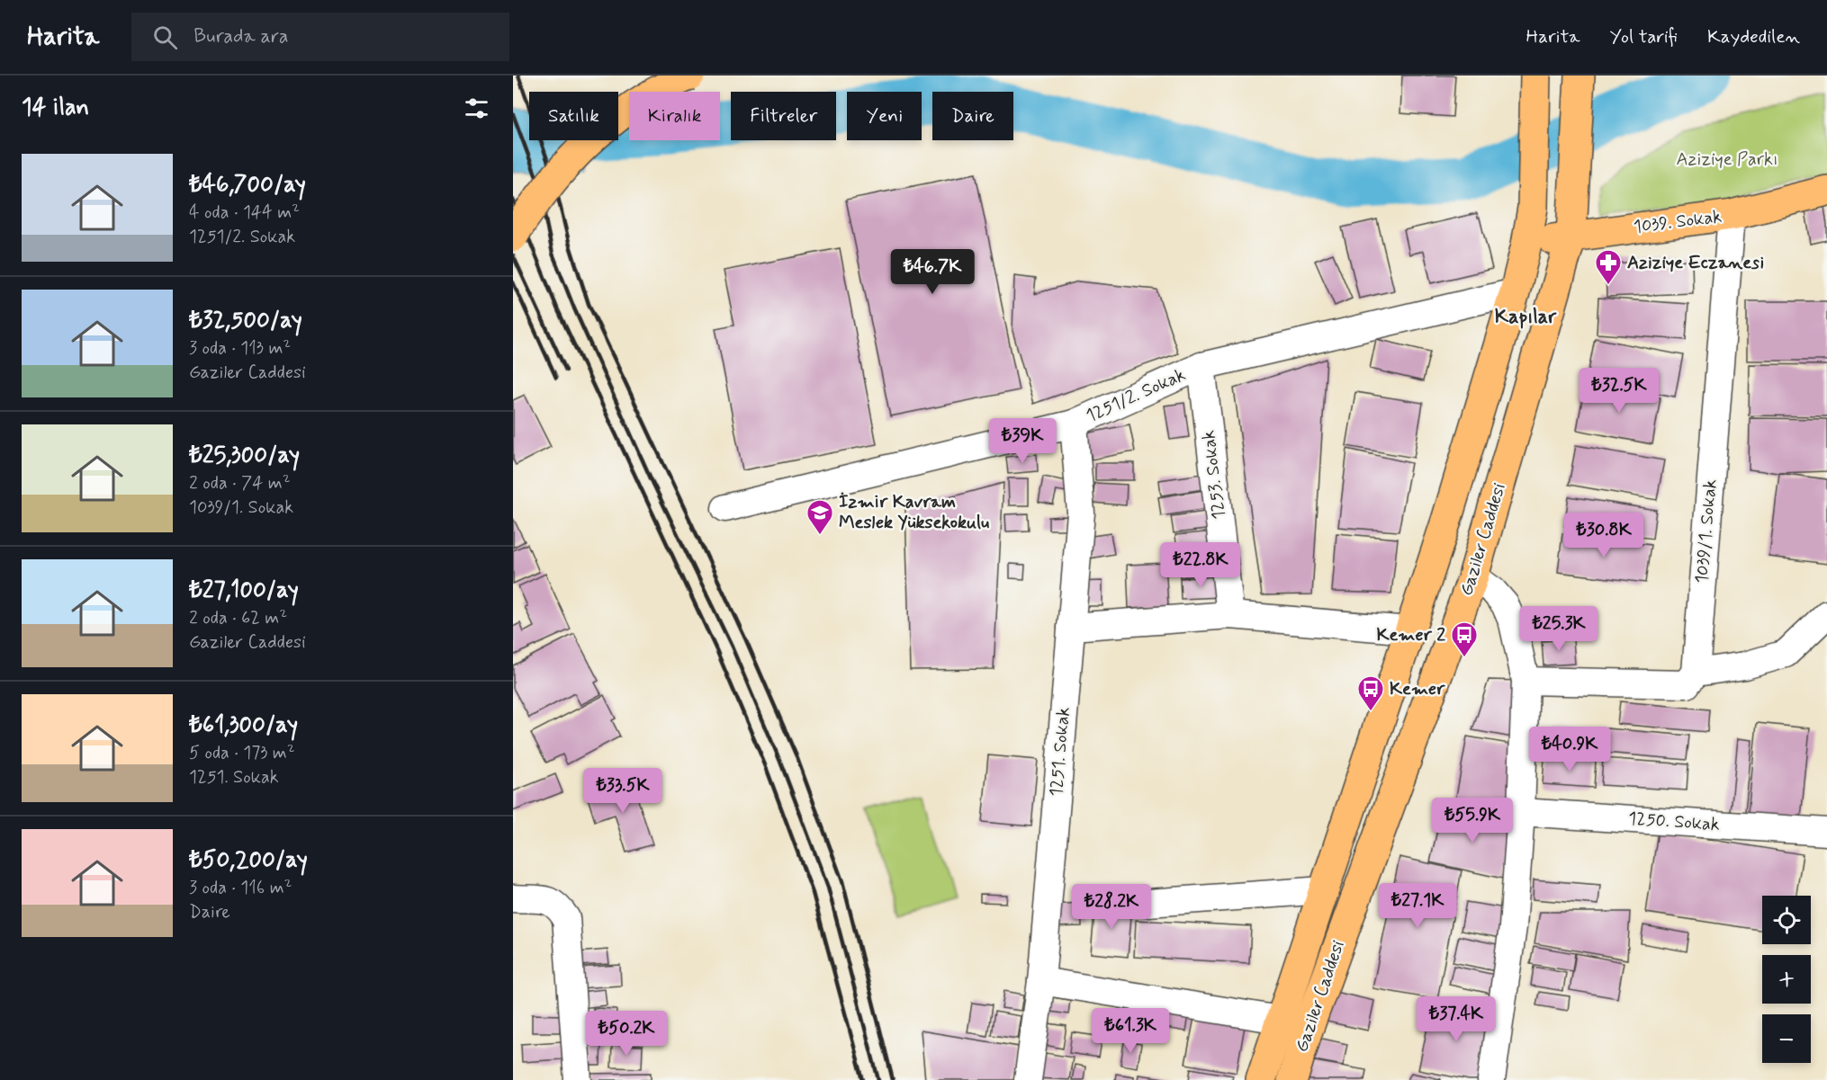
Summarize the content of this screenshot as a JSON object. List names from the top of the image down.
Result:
{
  "streets": {
    "main road": ["1039. Sokak", "Gaziler Caddesi"],
    "street": [
      "1251/2. Sokak",
      "1253. Sokak",
      "1039/1. Sokak",
      "1251. Sokak",
      "1250. Sokak"
    ]
  },
  "crossings": [
    ["1039. Sokak", "1039/1. Sokak"],
    ["1039. Sokak", "Gaziler Caddesi"],
    ["1251/2. Sokak", "1253. Sokak"],
    ["1251/2. Sokak", "Gaziler Caddesi"],
    ["1251/2. Sokak", "1251. Sokak"]
  ],
  "districts": ["Kapılar"],
  "parks": ["Aziziye Parkı"],
  "places": {
    "pharmacy": ["Aziziye Eczanesi"],
    "school or university": ["İzmir Kavram Meslek Yüksekokulu"],
    "bus stop": ["Kemer 2", "Kemer"]
  },
  "page": {
    "header": "Harita",
    "search": "Burada ara",
    "nav": ["Harita", "Yol tarifi", "Kaydedilen"],
    "heading": "14 ilan",
    "chip": [
      "Satılık",
      "Kiralık",
      "Filtreler",
      "Yeni",
      "Daire"
    ],
    "list": [
      {
        "name": "₺46,700/ay",
        "note": "4 oda · 144 m² · 1251/2. Sokak"
      },
      {
        "name": "₺32,500/ay",
        "note": "3 oda · 113 m² · Gaziler Caddesi"
      },
      {
        "name": "₺25,300/ay",
        "note": "2 oda · 74 m² · 1039/1. Sokak"
      },
      {
        "name": "₺27,100/ay",
        "note": "2 oda · 62 m² · Gaziler Caddesi"
      },
      {
        "name": "₺61,300/ay",
        "note": "5 oda · 173 m² · 1251. Sokak"
      },
      {
        "name": "₺50,200/ay",
        "note": "3 oda · 116 m² · Daire"
      }
    ],
    "price": [
      "₺46.7K",
      "₺32.5K",
      "₺39K",
      "₺30.8K",
      "₺22.8K",
      "₺25.3K",
      "₺40.9K",
      "₺33.5K",
      "₺55.9K",
      "₺27.1K",
      "₺28.2K",
      "₺37.4K",
      "₺61.3K",
      "₺50.2K"
    ],
    "map_buttons": ["+", "−"]
  }
}
